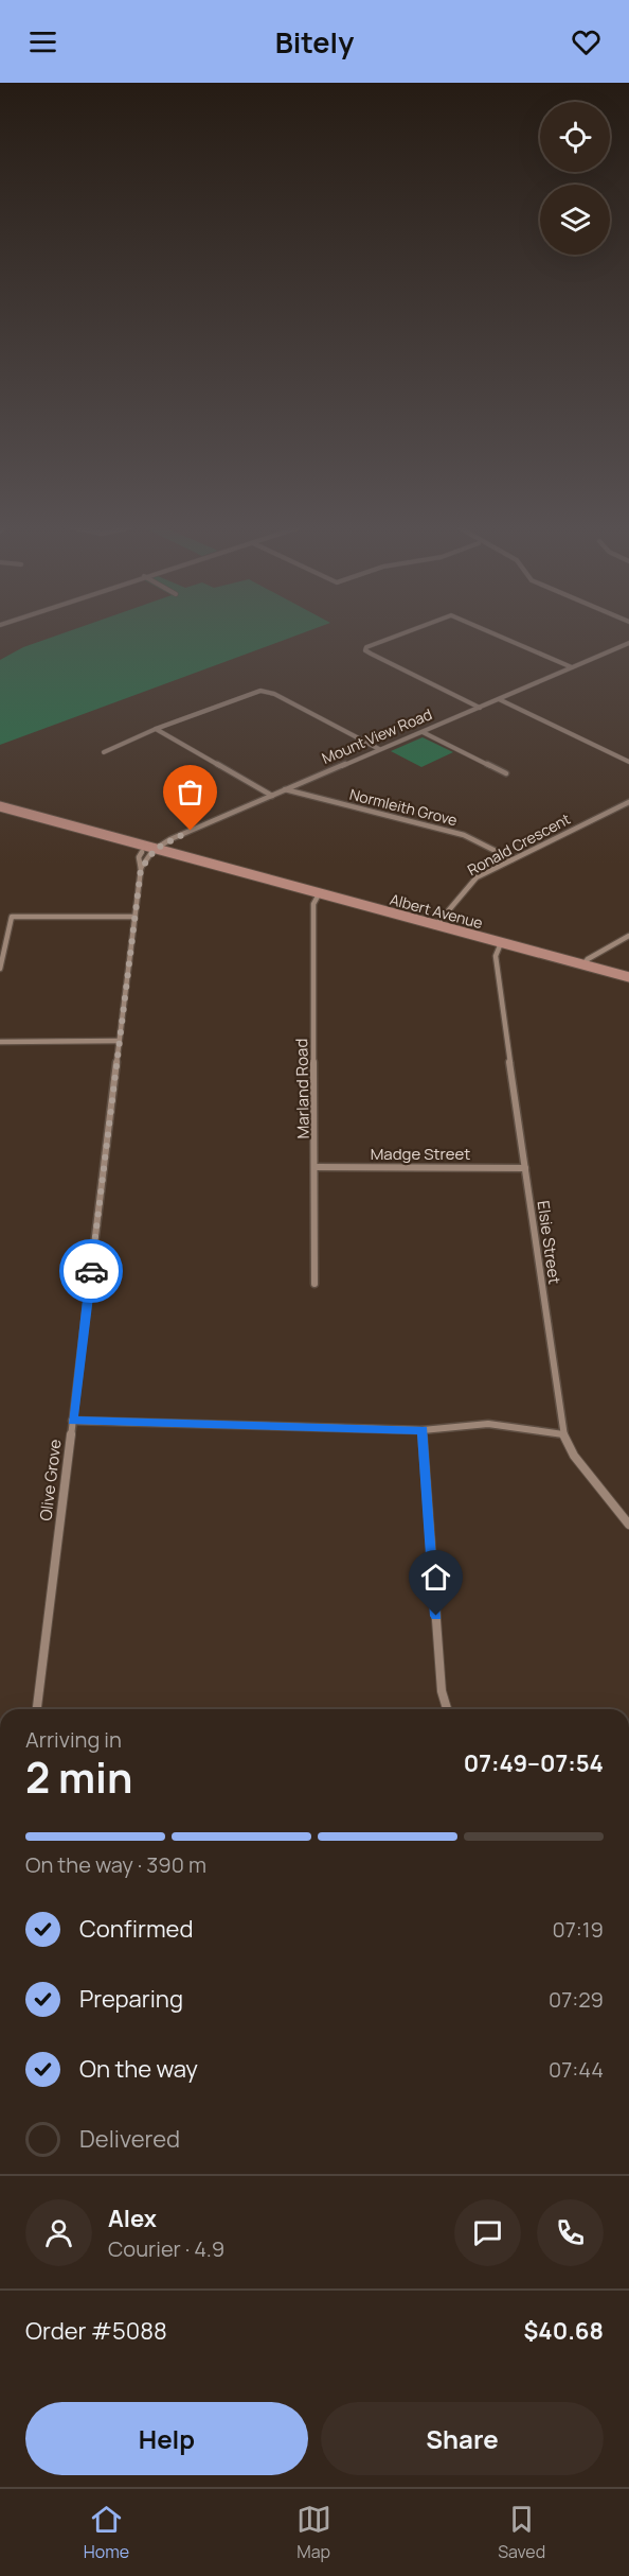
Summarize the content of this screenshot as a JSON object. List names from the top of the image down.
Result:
{
  "streets": {
    "main road": ["Albert Avenue"],
    "street": [
      "Mount View Road",
      "Normleith Grove",
      "Ronald Crescent",
      "Marland Road",
      "Madge Street",
      "Elsie Street",
      "Olive Grove"
    ]
  },
  "crossings": [
    ["Mount View Road", "Normleith Grove"],
    ["Mount View Road", "Albert Avenue"],
    ["Mount View Road", "Olive Grove"],
    ["Normleith Grove", "Ronald Crescent"],
    ["Ronald Crescent", "Albert Avenue"],
    ["Albert Avenue", "Marland Road"],
    ["Albert Avenue", "Elsie Street"],
    ["Albert Avenue", "Olive Grove"],
    ["Marland Road", "Madge Street"],
    ["Madge Street", "Elsie Street"]
  ],
  "page": {
    "header": "Bitely",
    "heading": ["2 min", "Arriving in", "07:49–07:54"],
    "panel": [
      "Alex",
      "Courier · 4.9",
      "Order #5088",
      "$40.68"
    ],
    "bar": "On the way · 390 m",
    "list": [
      ["Confirmed", "07:19"],
      ["Preparing", "07:29"],
      ["On the way", "07:44"],
      "Delivered"
    ],
    "buttons": ["Help", "Share"],
    "tabs": ["Home", "Map", "Saved"]
  }
}
